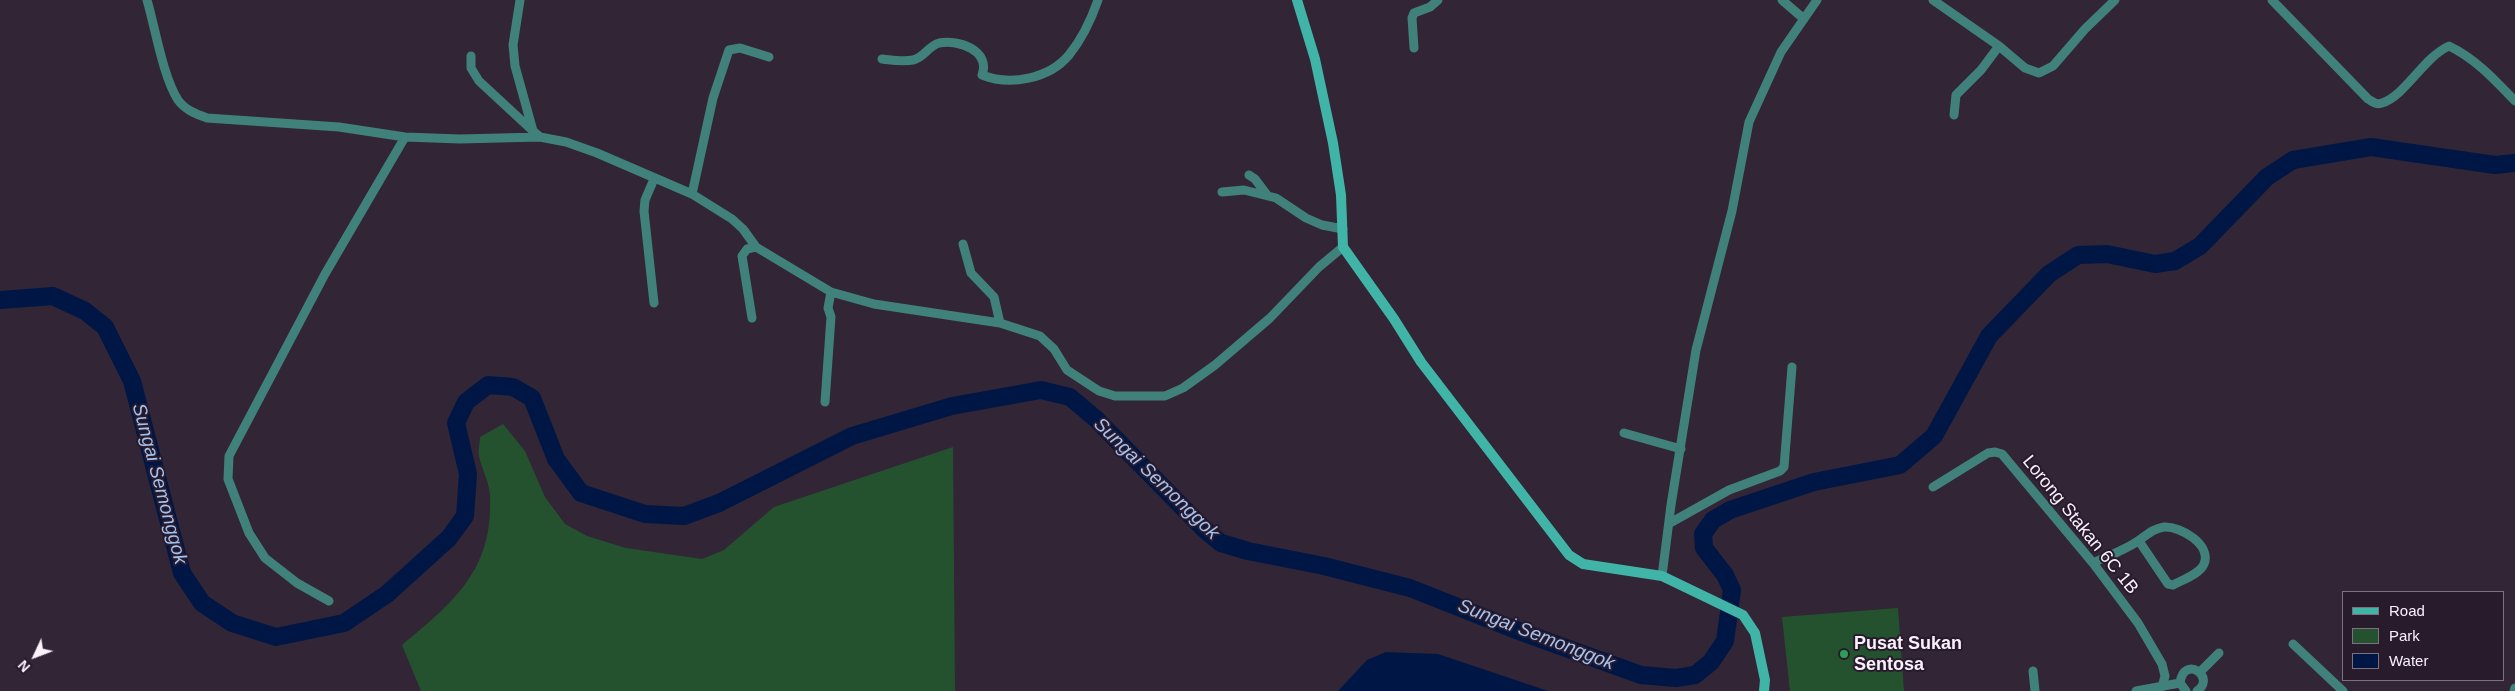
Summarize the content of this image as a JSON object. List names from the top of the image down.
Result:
{
  "streets": {
    "street": ["Lorong Stakan 6C 1B"]
  },
  "water": ["Sungai Semonggok"],
  "places": ["Pusat Sukan Sentosa"],
  "legend": ["Road", "Park", "Water"],
  "north": "bottom left"
}
